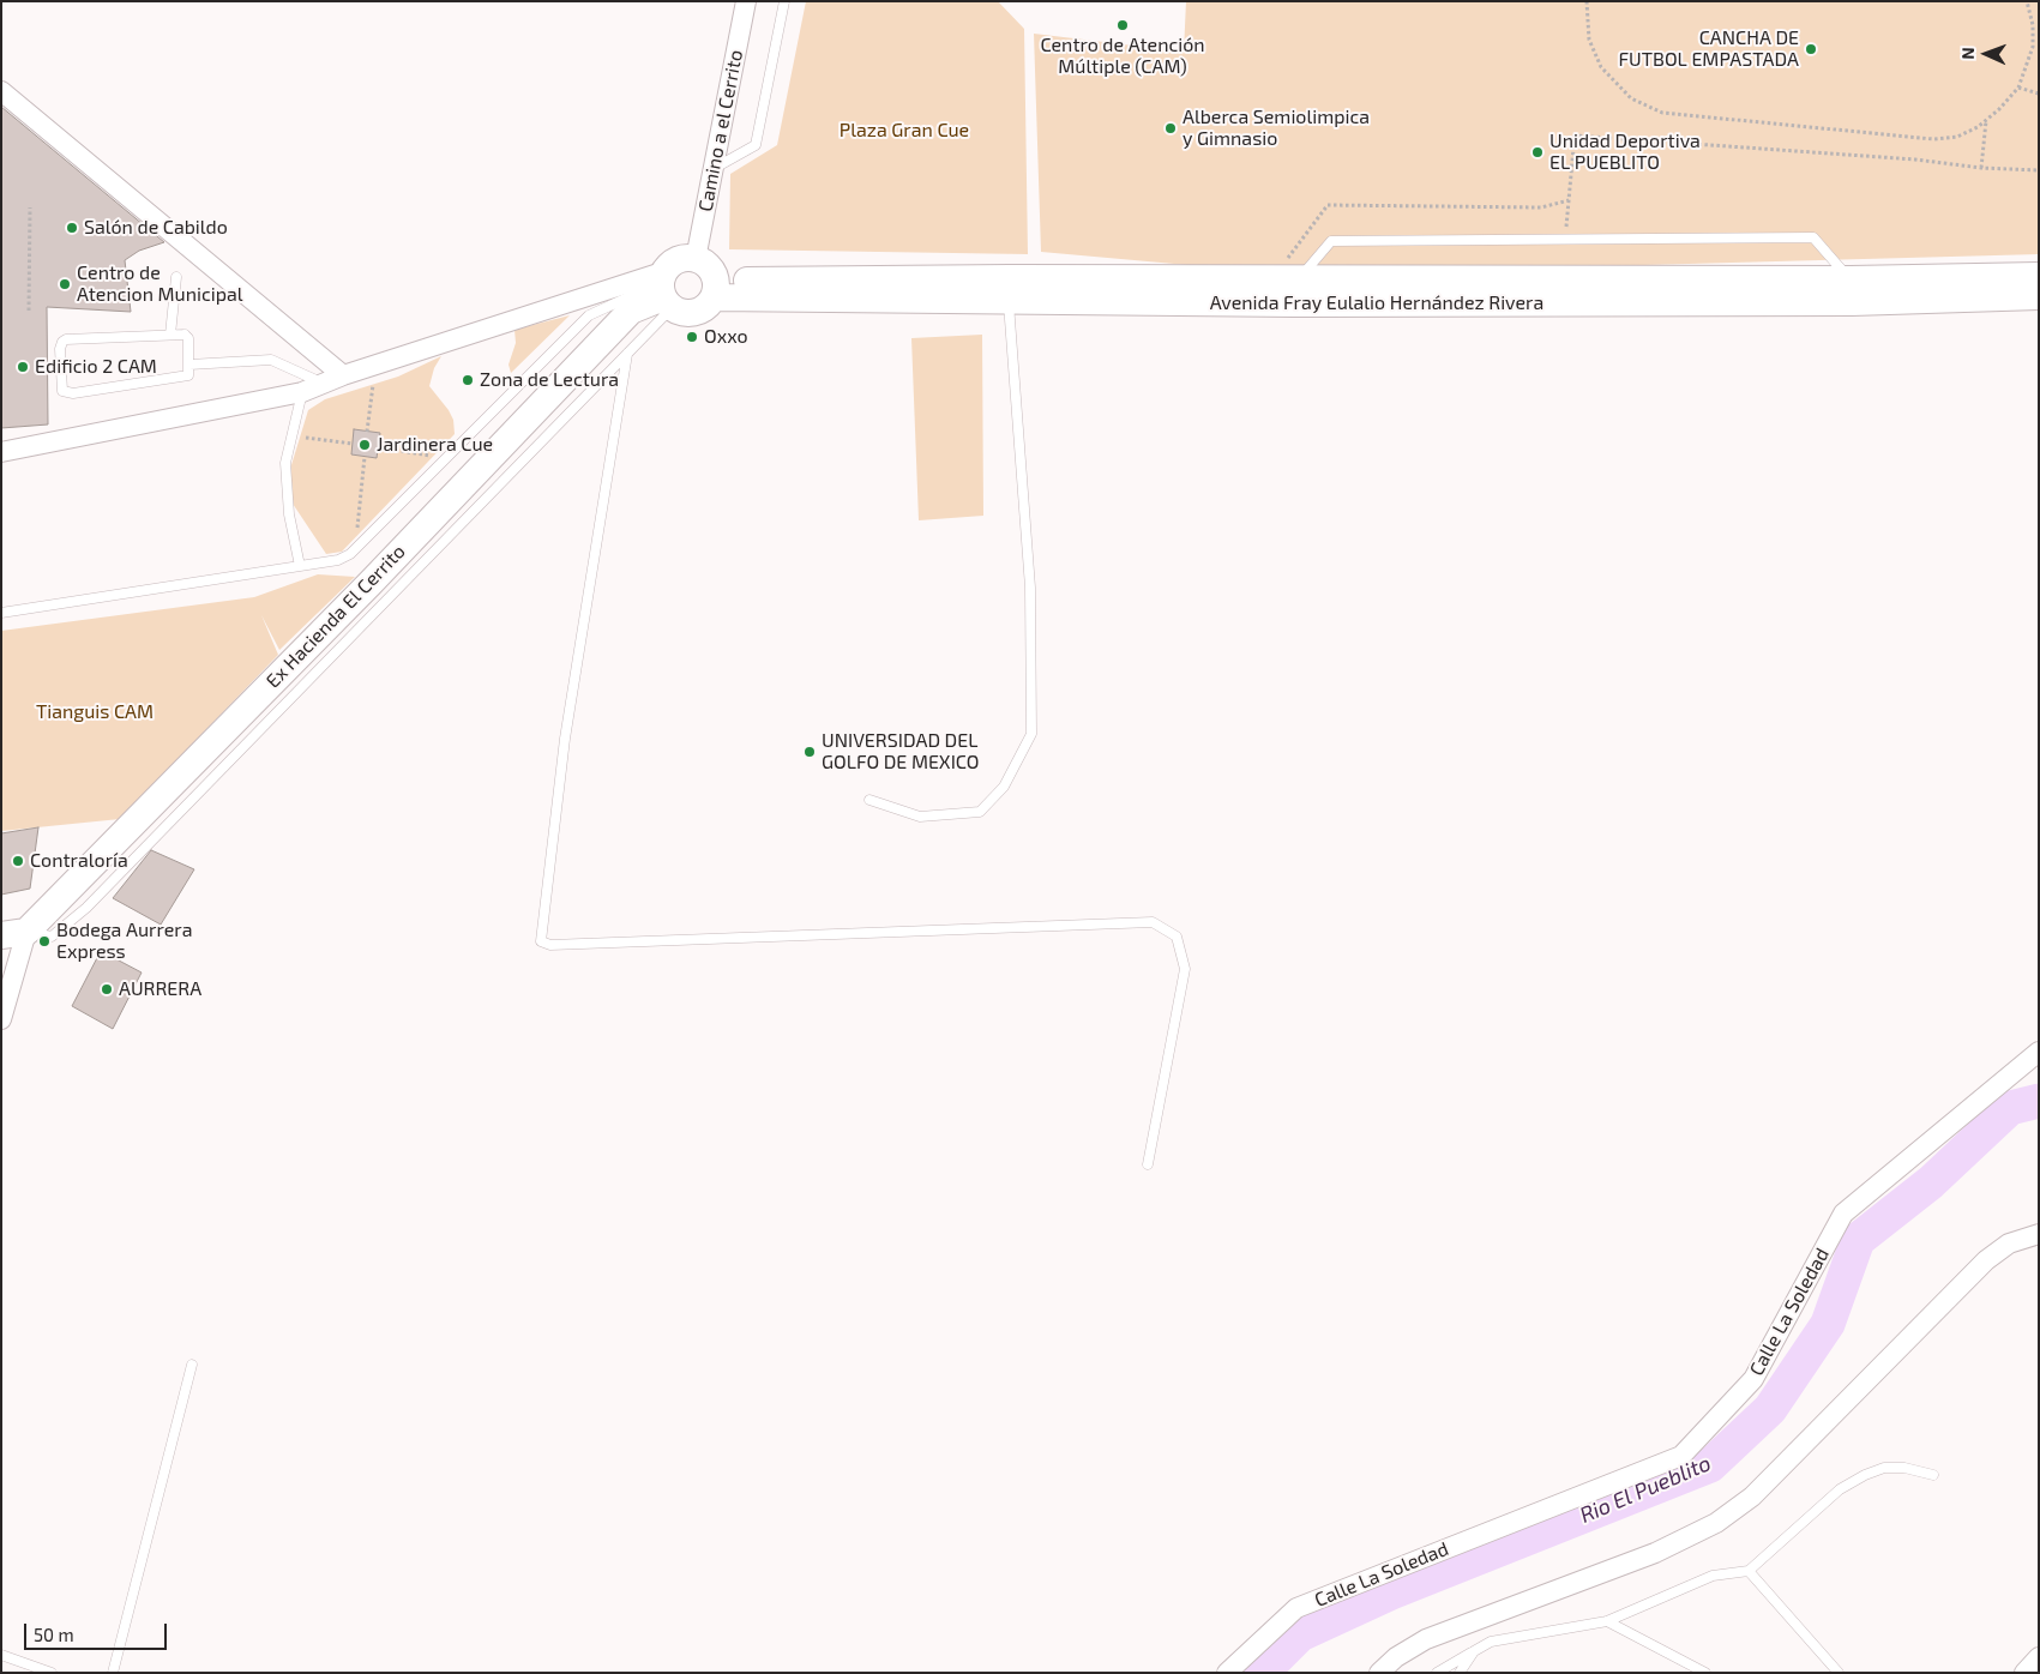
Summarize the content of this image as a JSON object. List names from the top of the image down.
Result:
{
  "streets": {
    "street": [
      "Camino a el Cerrito",
      "Avenida Fray Eulalio Hernández Rivera",
      "Ex Hacienda El Cerrito",
      "Calle La Soledad"
    ]
  },
  "crossings": [
    ["Camino a el Cerrito", "Avenida Fray Eulalio Hernández Rivera"],
    ["Camino a el Cerrito", "Ex Hacienda El Cerrito"],
    ["Avenida Fray Eulalio Hernández Rivera", "Ex Hacienda El Cerrito"]
  ],
  "water": ["Rio El Pueblito"],
  "parks": ["Plaza Gran Cue", "Tianguis CAM"],
  "places": [
    "Centro de Atención Múltiple (CAM)",
    "CANCHA DE FUTBOL EMPASTADA",
    "Alberca Semiolimpica y Gimnasio",
    "Unidad Deportiva EL PUEBLITO",
    "Salón de Cabildo",
    "Centro de Atencion Municipal",
    "Oxxo",
    "Edificio 2 CAM",
    "Zona de Lectura",
    "Jardinera Cue",
    "UNIVERSIDAD DEL GOLFO DE MEXICO",
    "Contraloría",
    "Bodega Aurrera Express",
    "AURRERA"
  ],
  "scale_bar": "50 m",
  "north": "left"
}
